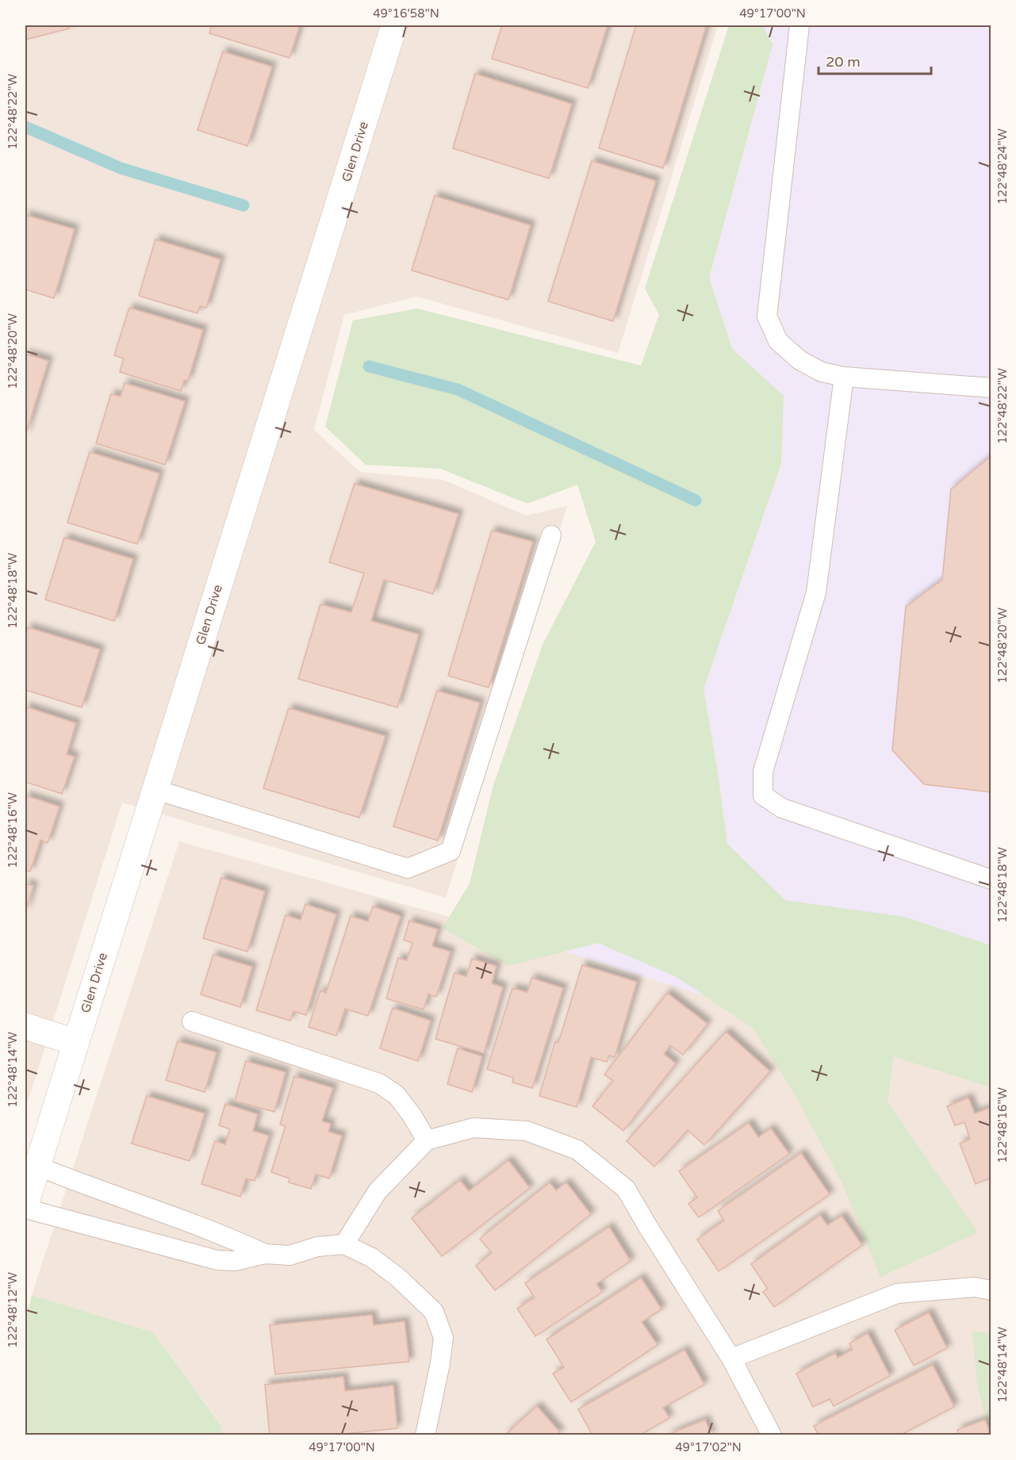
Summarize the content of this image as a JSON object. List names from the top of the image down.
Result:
{
  "streets": {
    "street": ["Glen Drive"]
  },
  "scale_bar": "20 m",
  "coordinates": [
    "49°16'58\"N",
    "49°17'00\"N",
    "122°48'22\"W",
    "122°48'24\"W",
    "122°48'20\"W",
    "122°48'18\"W",
    "122°48'16\"W",
    "122°48'14\"W",
    "122°48'12\"W",
    "49°17'02\"N"
  ]
}
